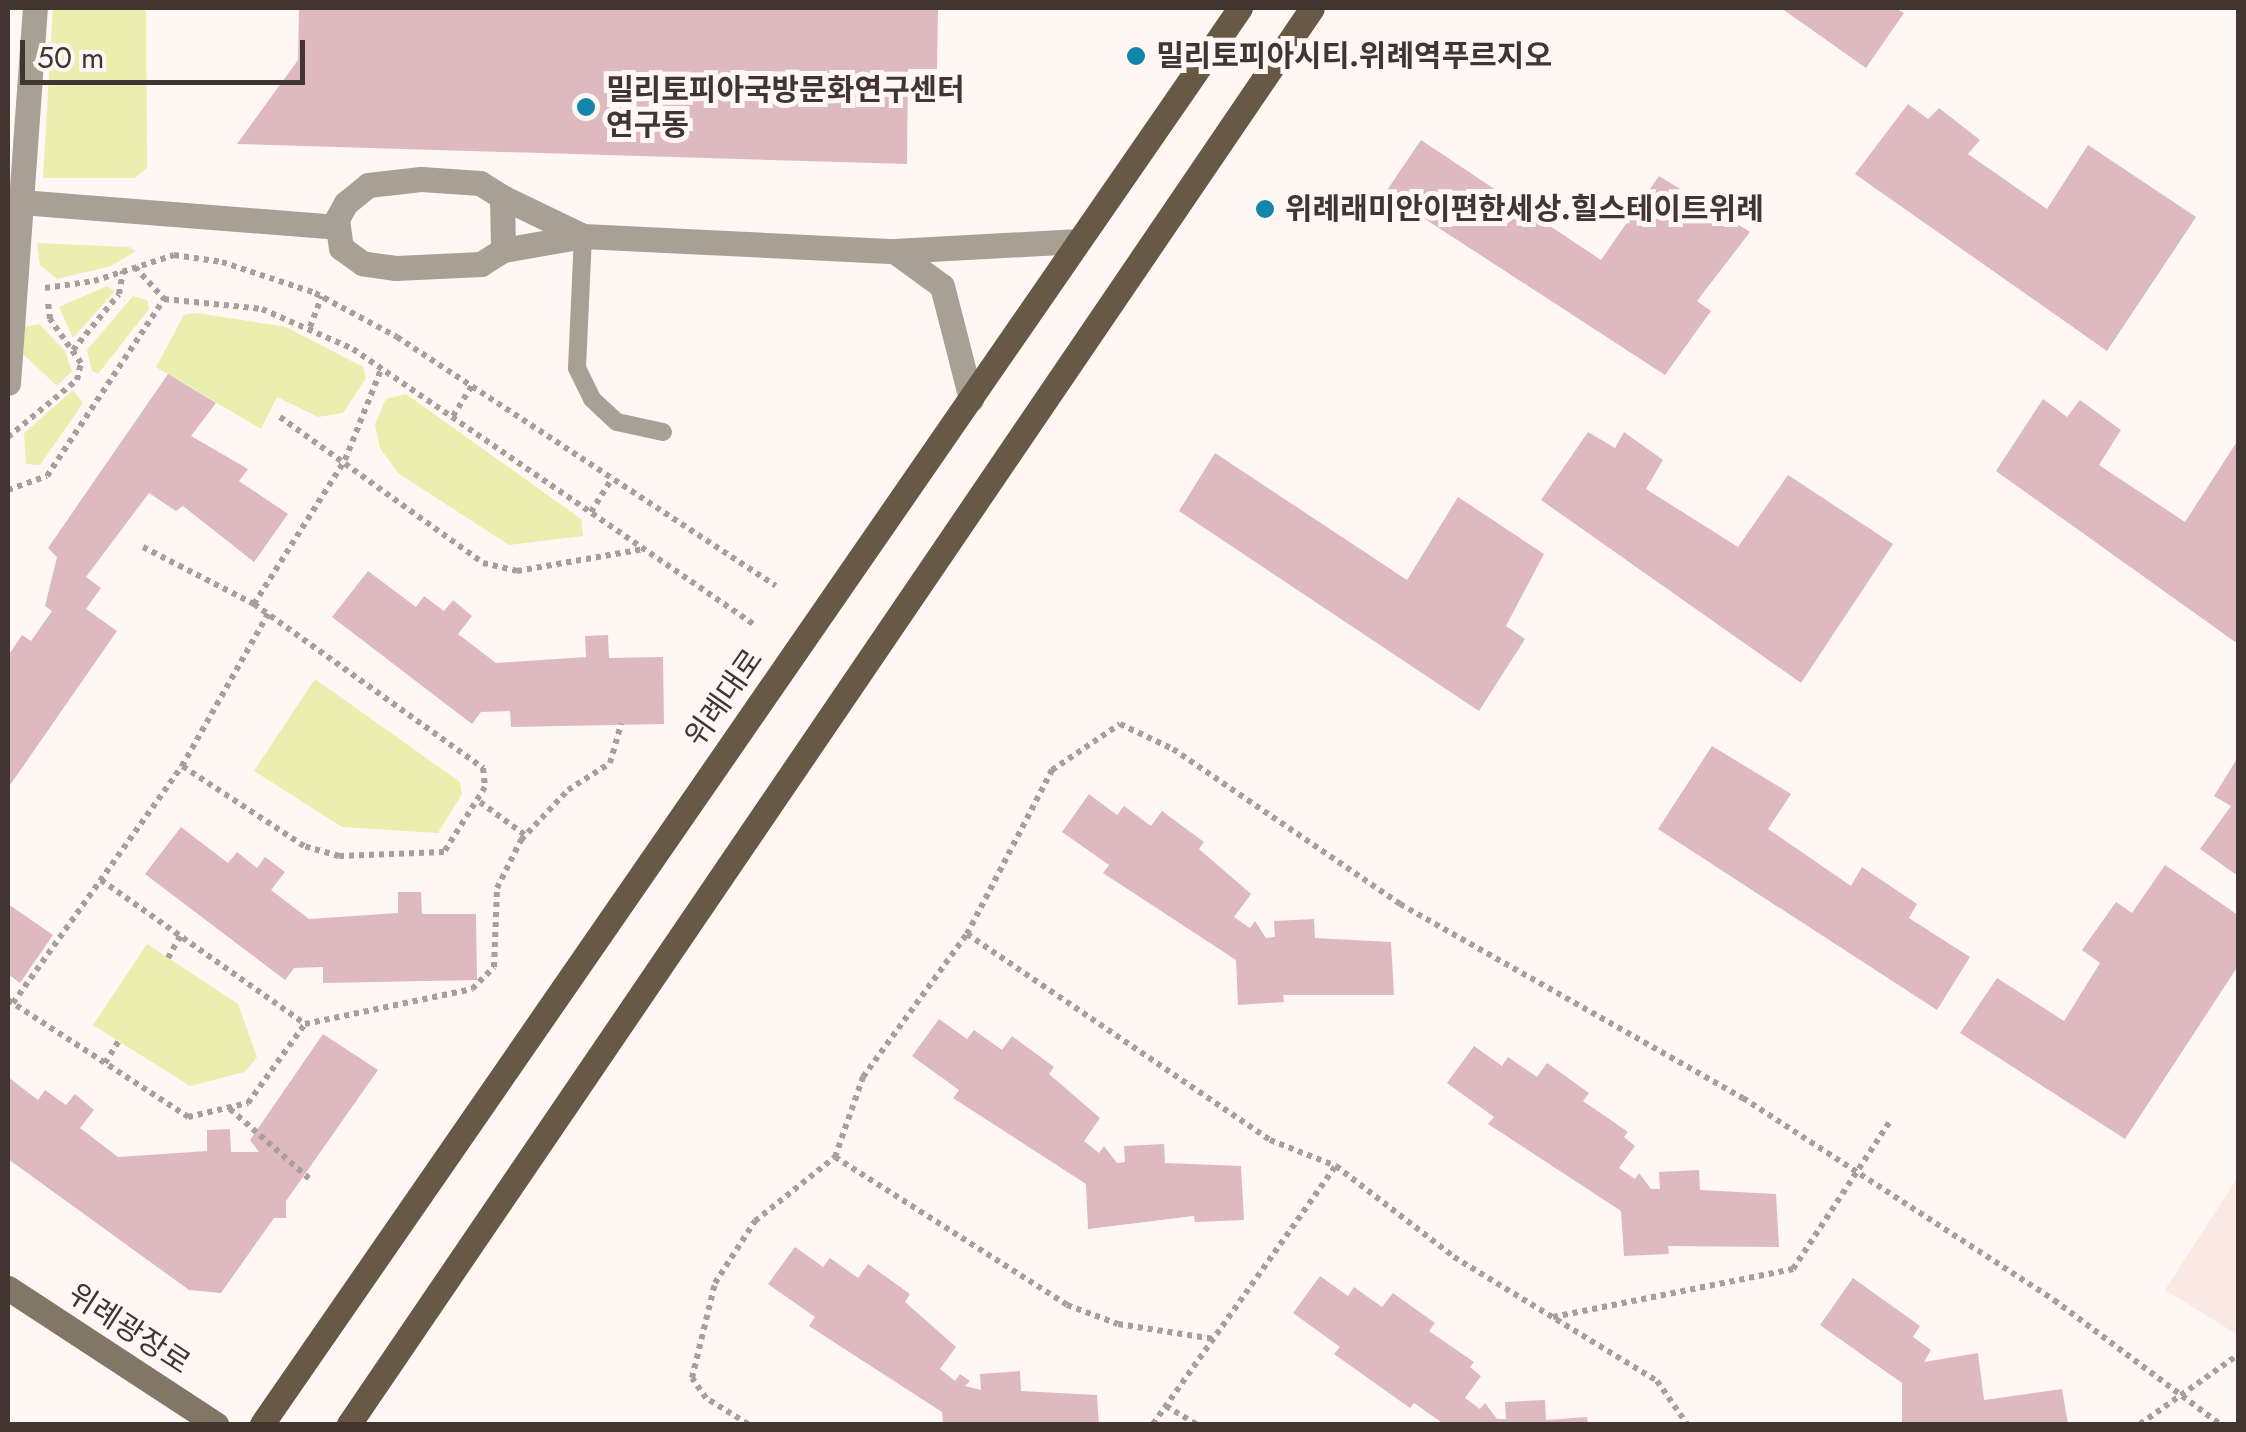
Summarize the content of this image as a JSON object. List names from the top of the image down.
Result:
{
  "streets": {
    "main road": ["위례대로"],
    "street": ["위례광장로"]
  },
  "places": ["밀리토피아시티.위례역푸르지오", "밀리토피아국방문화연구센터 연구동", "위례래미안이편한세상.힐스테이트위례"],
  "scale_bar": "50 m"
}
